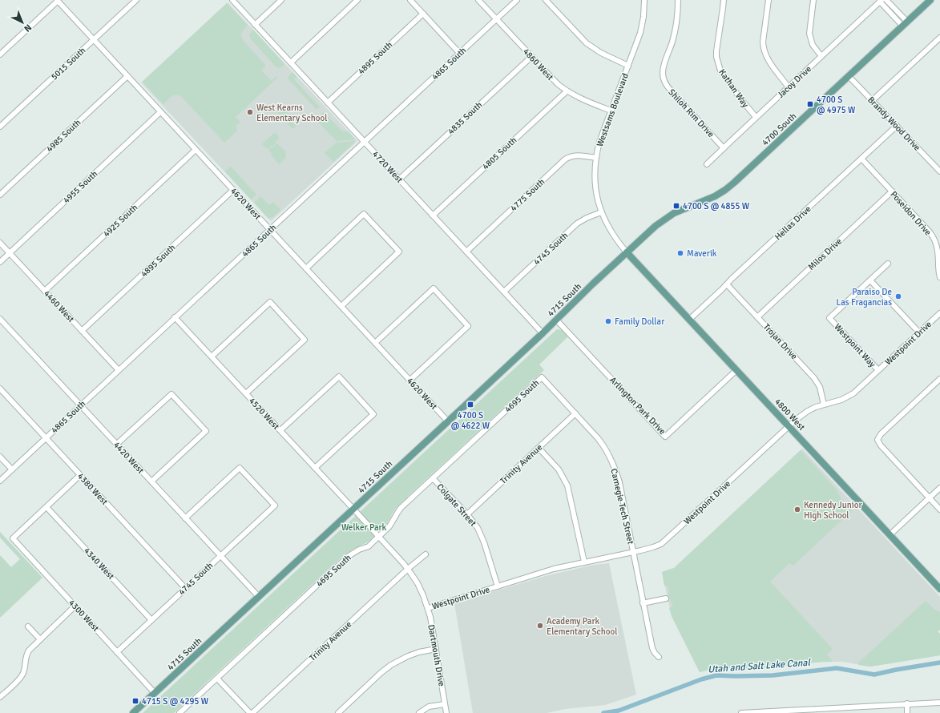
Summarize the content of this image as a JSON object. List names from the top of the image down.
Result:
{
  "streets": {
    "main road": ["4700 South", "4715 South", "4800 West"],
    "street": [
      "4895 South",
      "5015 South",
      "4865 South",
      "4860 West",
      "Jacoy Drive",
      "Kathan Way",
      "Westsams Boulevard",
      "Shiloh Rim Drive",
      "4835 South",
      "Brandy Wood Drive",
      "4985 South",
      "4805 South",
      "4720 West",
      "4955 South",
      "4775 South",
      "4620 West",
      "Poseidon Drive",
      "4925 South",
      "Hellas Drive",
      "4745 South",
      "Milos Drive",
      "4460 West",
      "Trojan Drive",
      "Westpoint Drive",
      "Westpoint Way",
      "4695 South",
      "Arlington Park Drive",
      "4520 West",
      "4420 West",
      "Trinity Avenue",
      "4380 West",
      "Colgate Street",
      "Carnegie Tech Street",
      "4340 West",
      "4300 West",
      "Dartmouth Drive"
    ]
  },
  "crossings": [
    ["4895 South", "4720 West"],
    ["4895 South", "4620 West"],
    ["4895 South", "4460 West"],
    ["5015 South", "4620 West"],
    ["4865 South", "4860 West"],
    ["4865 South", "4720 West"],
    ["4865 South", "4620 West"],
    ["4865 South", "4460 West"],
    ["4865 South", "4520 West"],
    ["4865 South", "4420 West"],
    ["4865 South", "4380 West"],
    ["4860 West", "Westsams Boulevard"],
    ["4860 West", "4835 South"],
    ["4860 West", "4805 South"],
    ["Jacoy Drive", "Kathan Way"],
    ["Jacoy Drive", "Shiloh Rim Drive"],
    ["Westsams Boulevard", "4700 South"],
    ["Westsams Boulevard", "4775 South"],
    ["Westsams Boulevard", "4745 South"],
    ["Westsams Boulevard", "4715 South"],
    ["Westsams Boulevard", "4800 West"],
    ["4835 South", "4720 West"],
    ["Brandy Wood Drive", "4700 South"],
    ["Brandy Wood Drive", "Hellas Drive"],
    ["4700 South", "4715 South"],
    ["4700 South", "4800 West"],
    ["4985 South", "4620 West"],
    ["4805 South", "4720 West"],
    ["4720 West", "4775 South"],
    ["4720 West", "4745 South"],
    ["4720 West", "4715 South"],
    ["4955 South", "4620 West"],
    ["4955 South", "4460 West"],
    ["4620 West", "4925 South"],
    ["4620 West", "4715 South"],
    ["Poseidon Drive", "Hellas Drive"],
    ["Poseidon Drive", "Milos Drive"],
    ["4925 South", "4460 West"],
    ["Hellas Drive", "Trojan Drive"],
    ["Hellas Drive", "4800 West"],
    ["4745 South", "4420 West"],
    ["4745 South", "4380 West"],
    ["4745 South", "4340 West"],
    ["4745 South", "4300 West"],
    ["Milos Drive", "Trojan Drive"],
    ["4715 South", "Arlington Park Drive"],
    ["4715 South", "4520 West"],
    ["4715 South", "4800 West"],
    ["4715 South", "4420 West"],
    ["4715 South", "4300 West"],
    ["4715 South", "Dartmouth Drive"],
    ["Trojan Drive", "Westpoint Drive"],
    ["Westpoint Drive", "Westpoint Way"],
    ["Westpoint Drive", "4800 West"],
    ["Westpoint Drive", "Colgate Street"],
    ["Westpoint Drive", "Carnegie Tech Street"],
    ["Westpoint Drive", "Dartmouth Drive"],
    ["4695 South", "Colgate Street"],
    ["4695 South", "Carnegie Tech Street"],
    ["4695 South", "Dartmouth Drive"],
    ["Arlington Park Drive", "4800 West"],
    ["4520 West", "Dartmouth Drive"],
    ["Trinity Avenue", "Colgate Street"],
    ["Trinity Avenue", "Carnegie Tech Street"],
    ["Trinity Avenue", "Dartmouth Drive"],
    ["4340 West", "4300 West"]
  ],
  "water": ["Utah and Salt Lake Canal"],
  "parks": ["Welker Park"],
  "places": {
    "transit": [
      "4700 S @ 4975 W",
      "4700 S @ 4855 W",
      "4700 S @ 4622 W",
      "4715 S @ 4295 W"
    ],
    "other": [
      "West Kearns Elementary School",
      "Maverik",
      "Paraiso De Las Fragancias",
      "Family Dollar",
      "Kennedy Junior High School",
      "Academy Park Elementary School"
    ]
  },
  "north": "bottom right"
}
